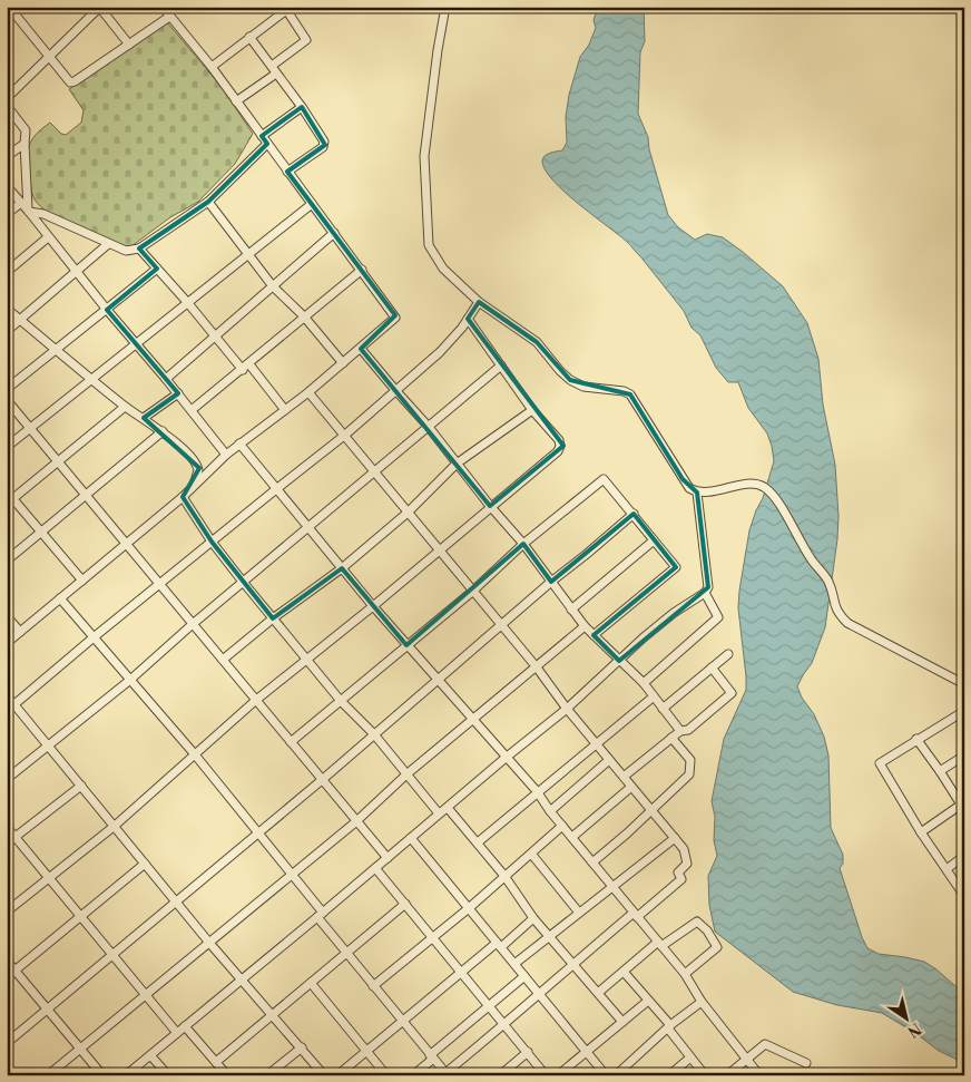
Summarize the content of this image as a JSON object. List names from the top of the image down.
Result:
{
  "north": "bottom right"
}
